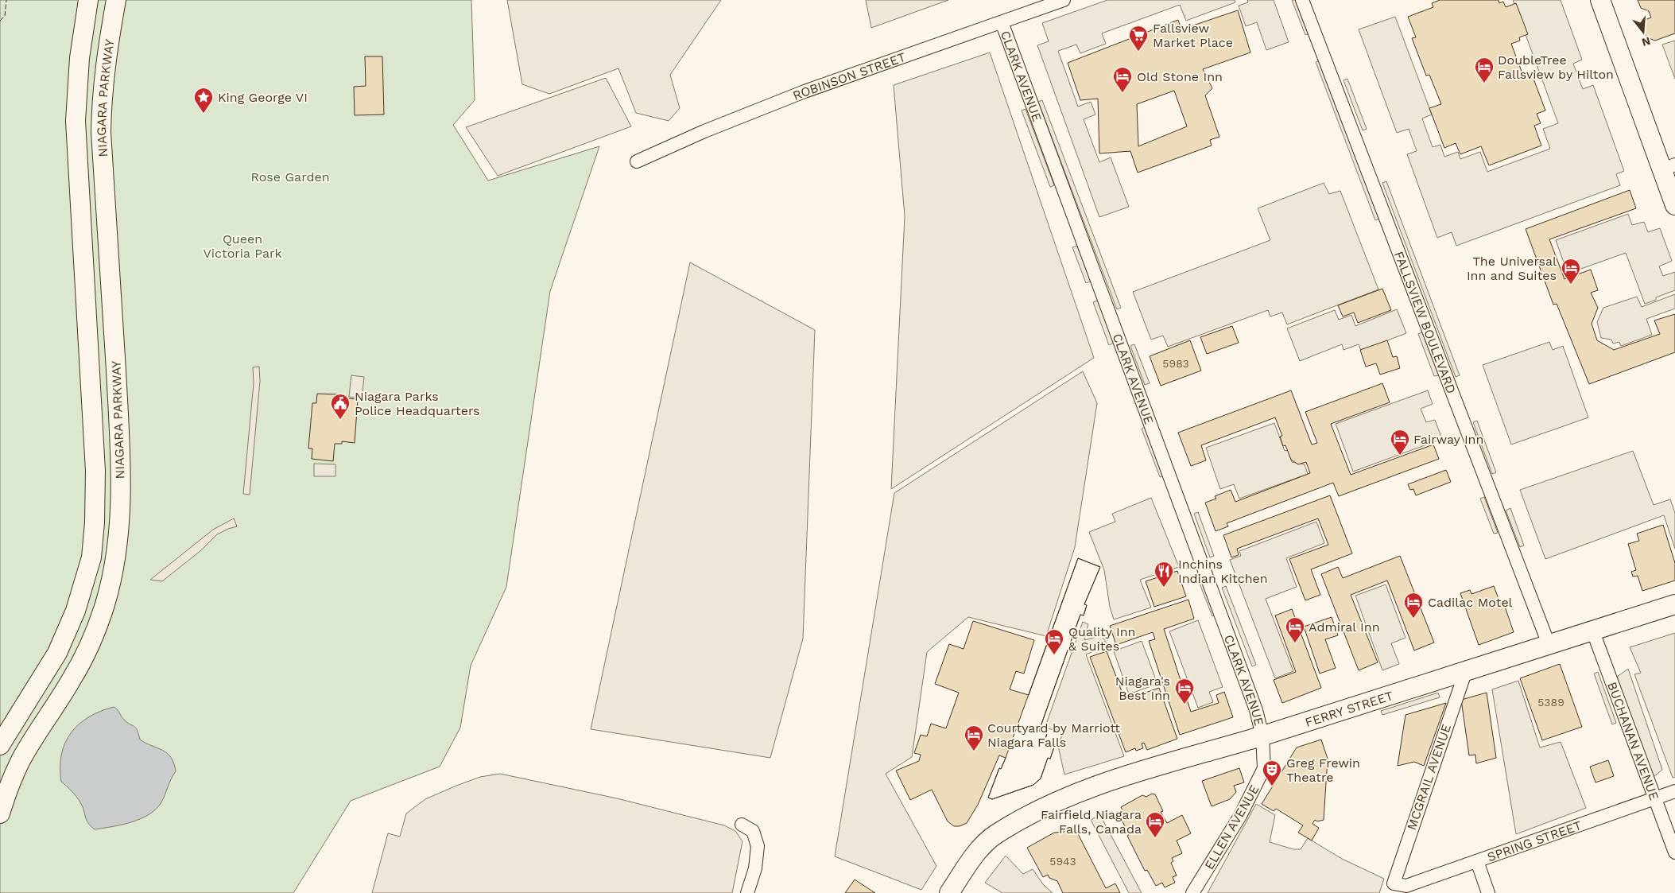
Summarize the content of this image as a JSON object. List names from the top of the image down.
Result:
{
  "streets": {
    "main road": ["NIAGARA PARKWAY", "FERRY STREET"],
    "street": [
      "ROBINSON STREET",
      "CLARK AVENUE",
      "FALLSVIEW BOULEVARD",
      "BUCHANAN AVENUE",
      "MCGRAIL AVENUE",
      "ELLEN AVENUE",
      "SPRING STREET"
    ]
  },
  "crossings": [
    ["ROBINSON STREET", "CLARK AVENUE"],
    ["CLARK AVENUE", "FERRY STREET"],
    ["CLARK AVENUE", "ELLEN AVENUE"],
    ["FALLSVIEW BOULEVARD", "FERRY STREET"],
    ["FERRY STREET", "BUCHANAN AVENUE"],
    ["FERRY STREET", "MCGRAIL AVENUE"],
    ["FERRY STREET", "ELLEN AVENUE"],
    ["BUCHANAN AVENUE", "SPRING STREET"],
    ["MCGRAIL AVENUE", "SPRING STREET"]
  ],
  "parks": ["Rose Garden", "Queen Victoria Park"],
  "places": {
    "supermarket": ["Fallsview Market Place"],
    "hotel": [
      "DoubleTree Fallsview by Hilton",
      "Old Stone Inn",
      "The Universal Inn and Suites",
      "Fairway Inn",
      "Cadilac Motel",
      "Admiral Inn",
      "Quality Inn & Suites",
      "Niagara's Best Inn",
      "Courtyard by Marriott Niagara Falls",
      "Fairfield Niagara Falls, Canada"
    ],
    "place": ["King George VI"],
    "public building": ["Niagara Parks Police Headquarters"],
    "restaurant": ["Inchins Indian Kitchen"],
    "theatre": ["Greg Frewin Theatre"]
  },
  "house_numbers": ["5983", "5389", "5943"],
  "north": "bottom"
}
